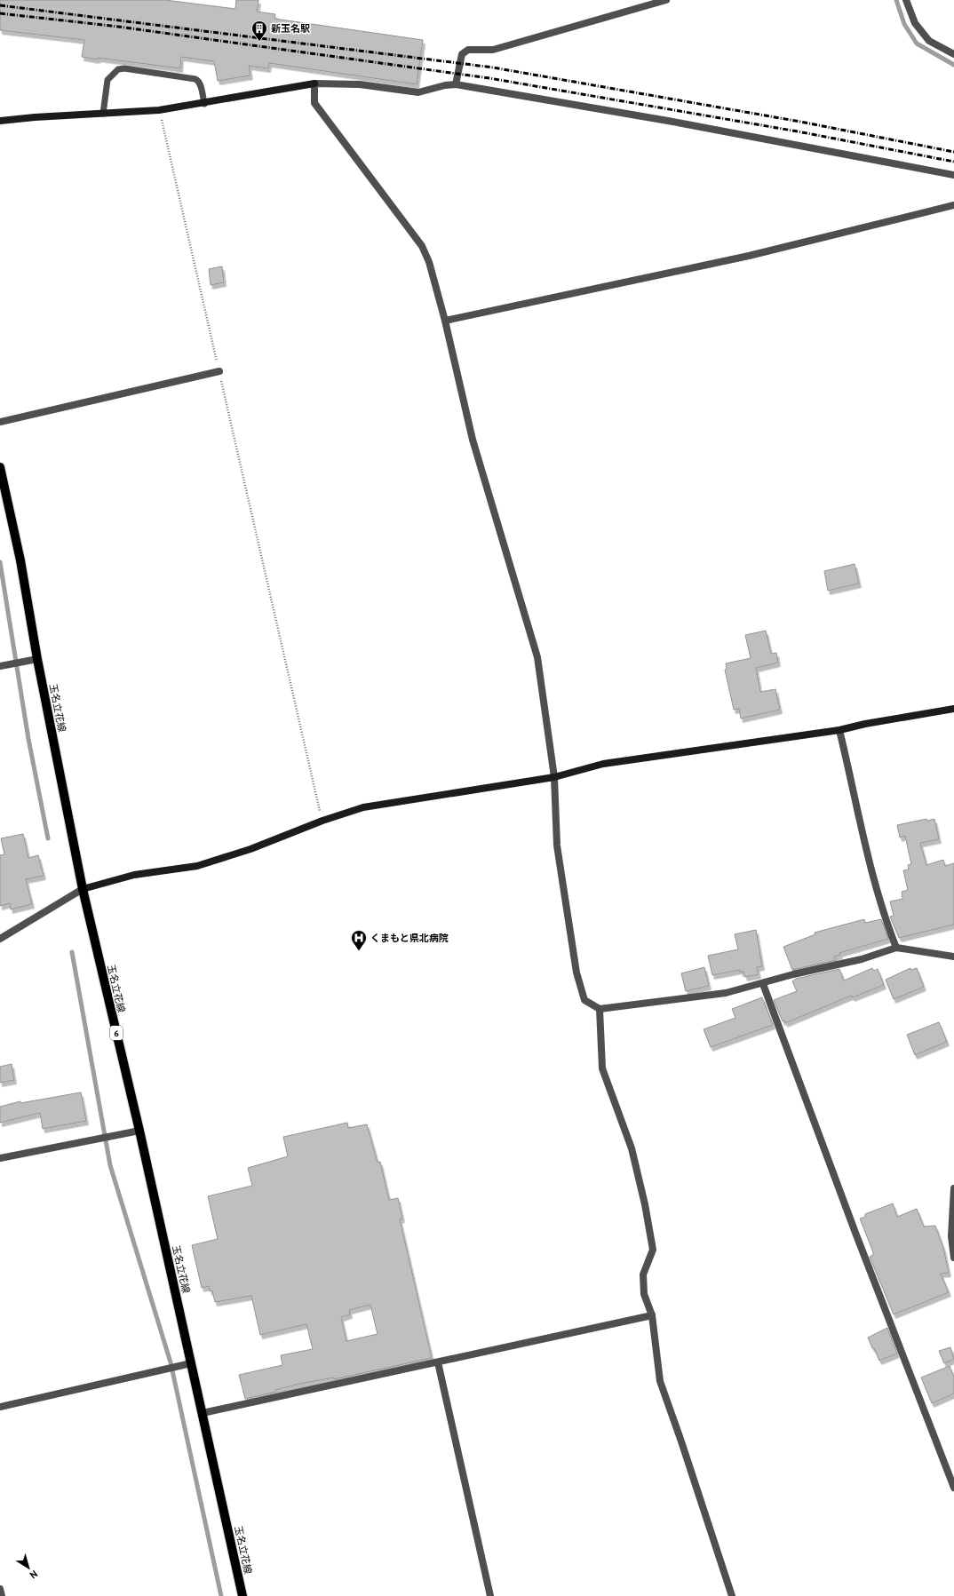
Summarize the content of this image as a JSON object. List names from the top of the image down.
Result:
{
  "streets": {
    "main road": ["玉名立花線", "6"]
  },
  "places": {
    "building": ["新玉名駅"],
    "hospital": ["くまもと県北病院"]
  },
  "north": "bottom right"
}
